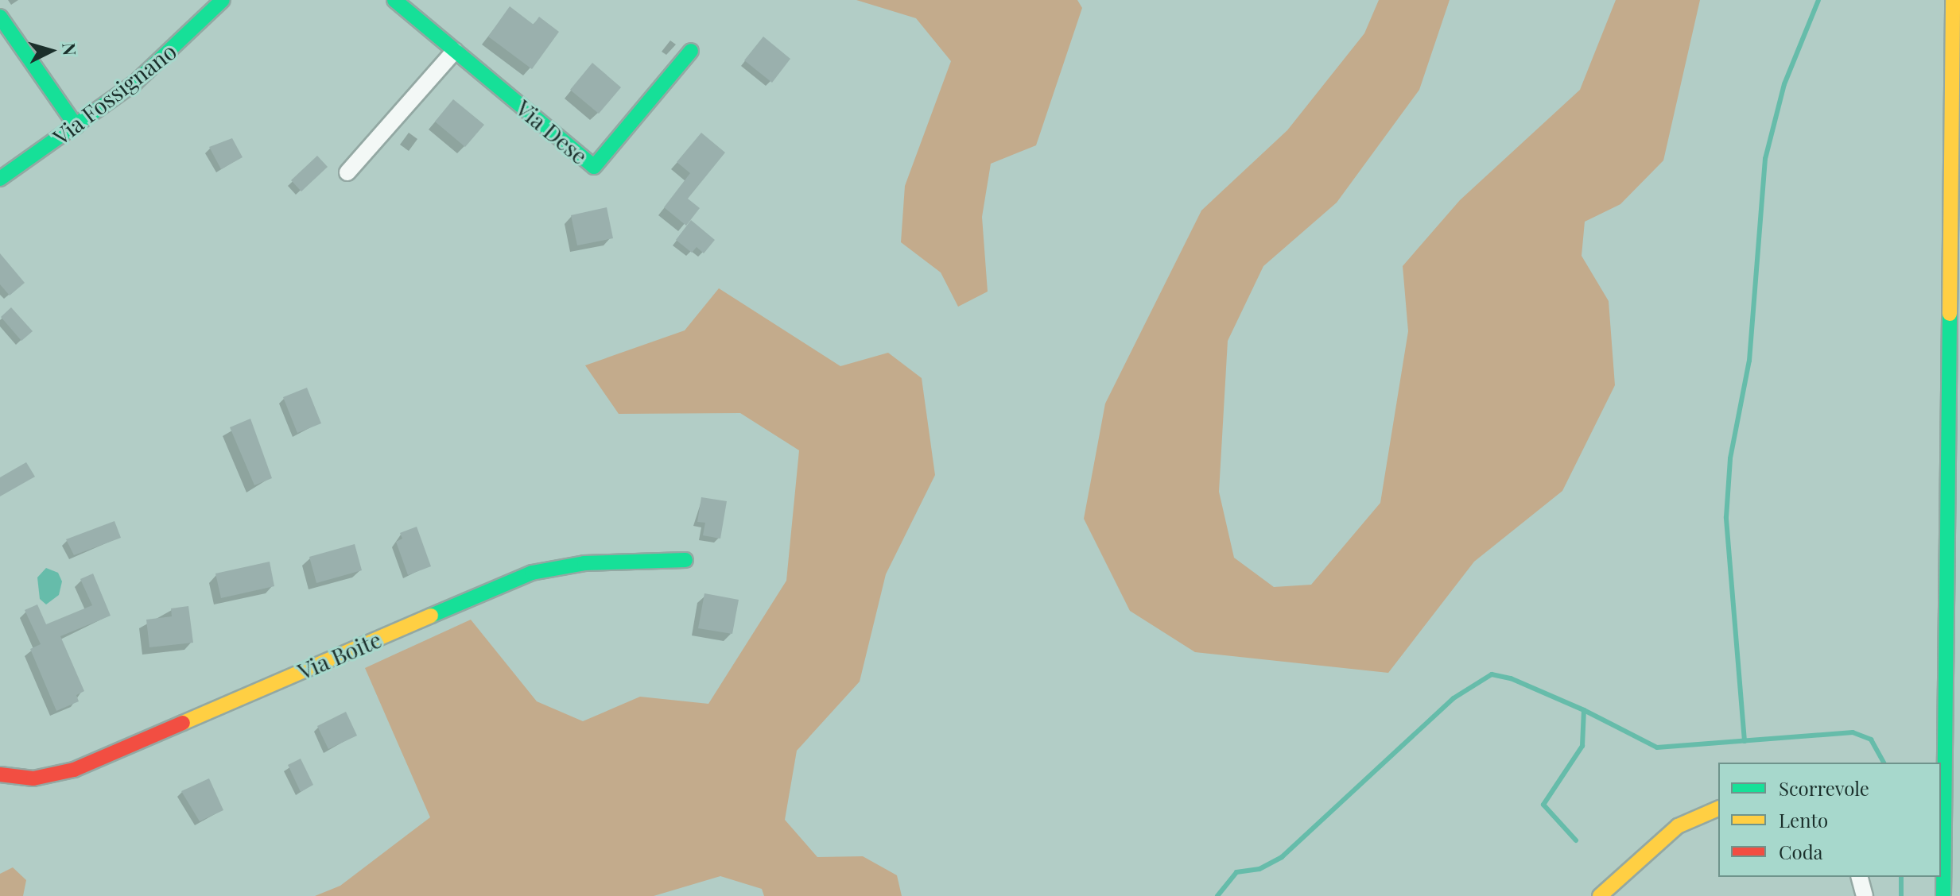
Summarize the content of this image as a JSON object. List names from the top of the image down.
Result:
{
  "streets": {
    "street": ["Via Fossignano", "Via Dese", "Via Boite"]
  },
  "legend": ["Scorrevole", "Lento", "Coda"],
  "north": "right"
}
